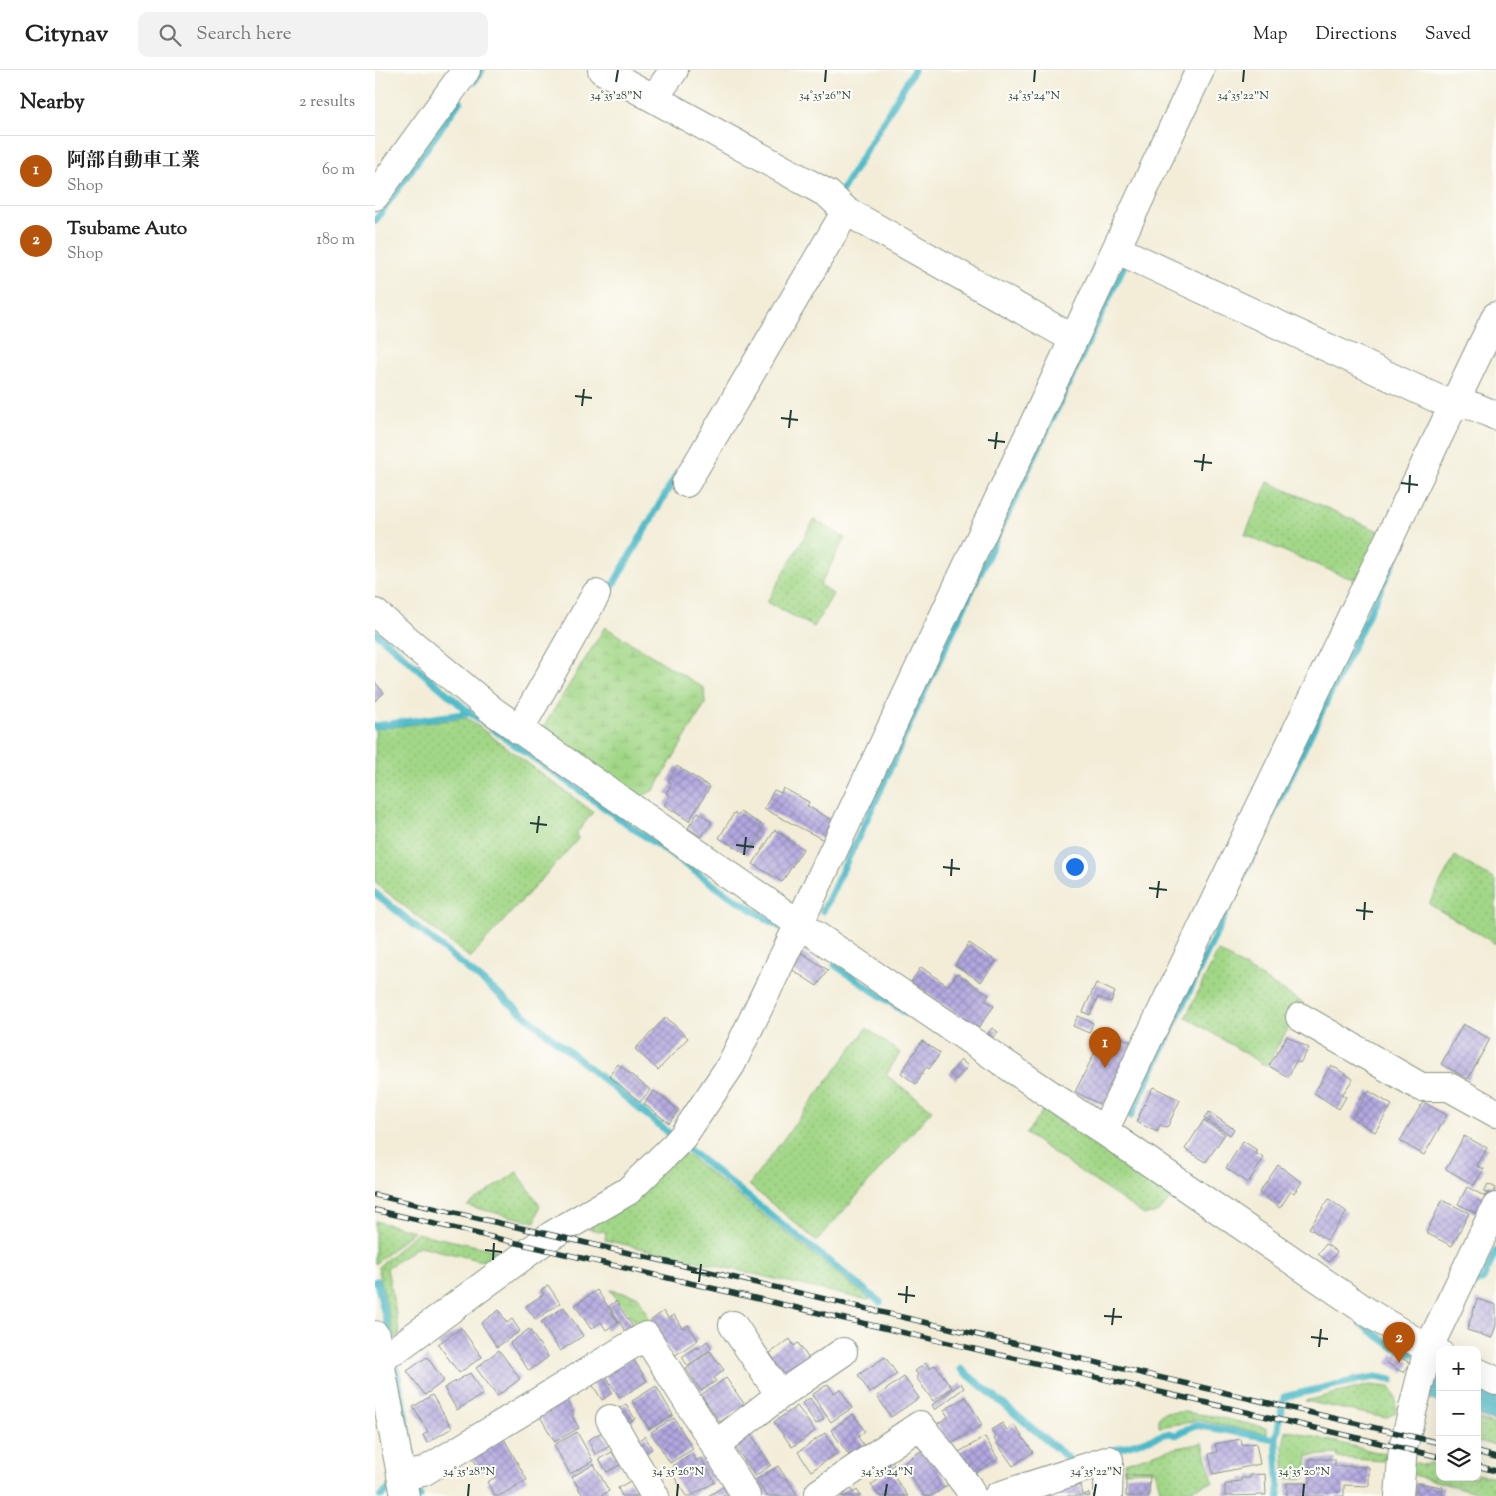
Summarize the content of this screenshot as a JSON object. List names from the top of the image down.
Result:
{
  "page": {
    "header": "Citynav",
    "search": "Search here",
    "nav": ["Map", "Directions", "Saved"],
    "heading": ["Nearby", "2 results"],
    "list": [
      {
        "mark": "1",
        "name": "阿部自動車工業",
        "note": "Shop",
        "value": "60 m"
      },
      {
        "mark": "2",
        "name": "Tsubame Auto",
        "note": "Shop",
        "value": "180 m"
      }
    ],
    "pins": ["1", "2"],
    "map_buttons": ["+", "−"]
  },
  "coordinates": [
    "34°35'28\"N",
    "34°35'26\"N",
    "34°35'24\"N",
    "34°35'22\"N",
    "34°35'20\"N"
  ]
}
